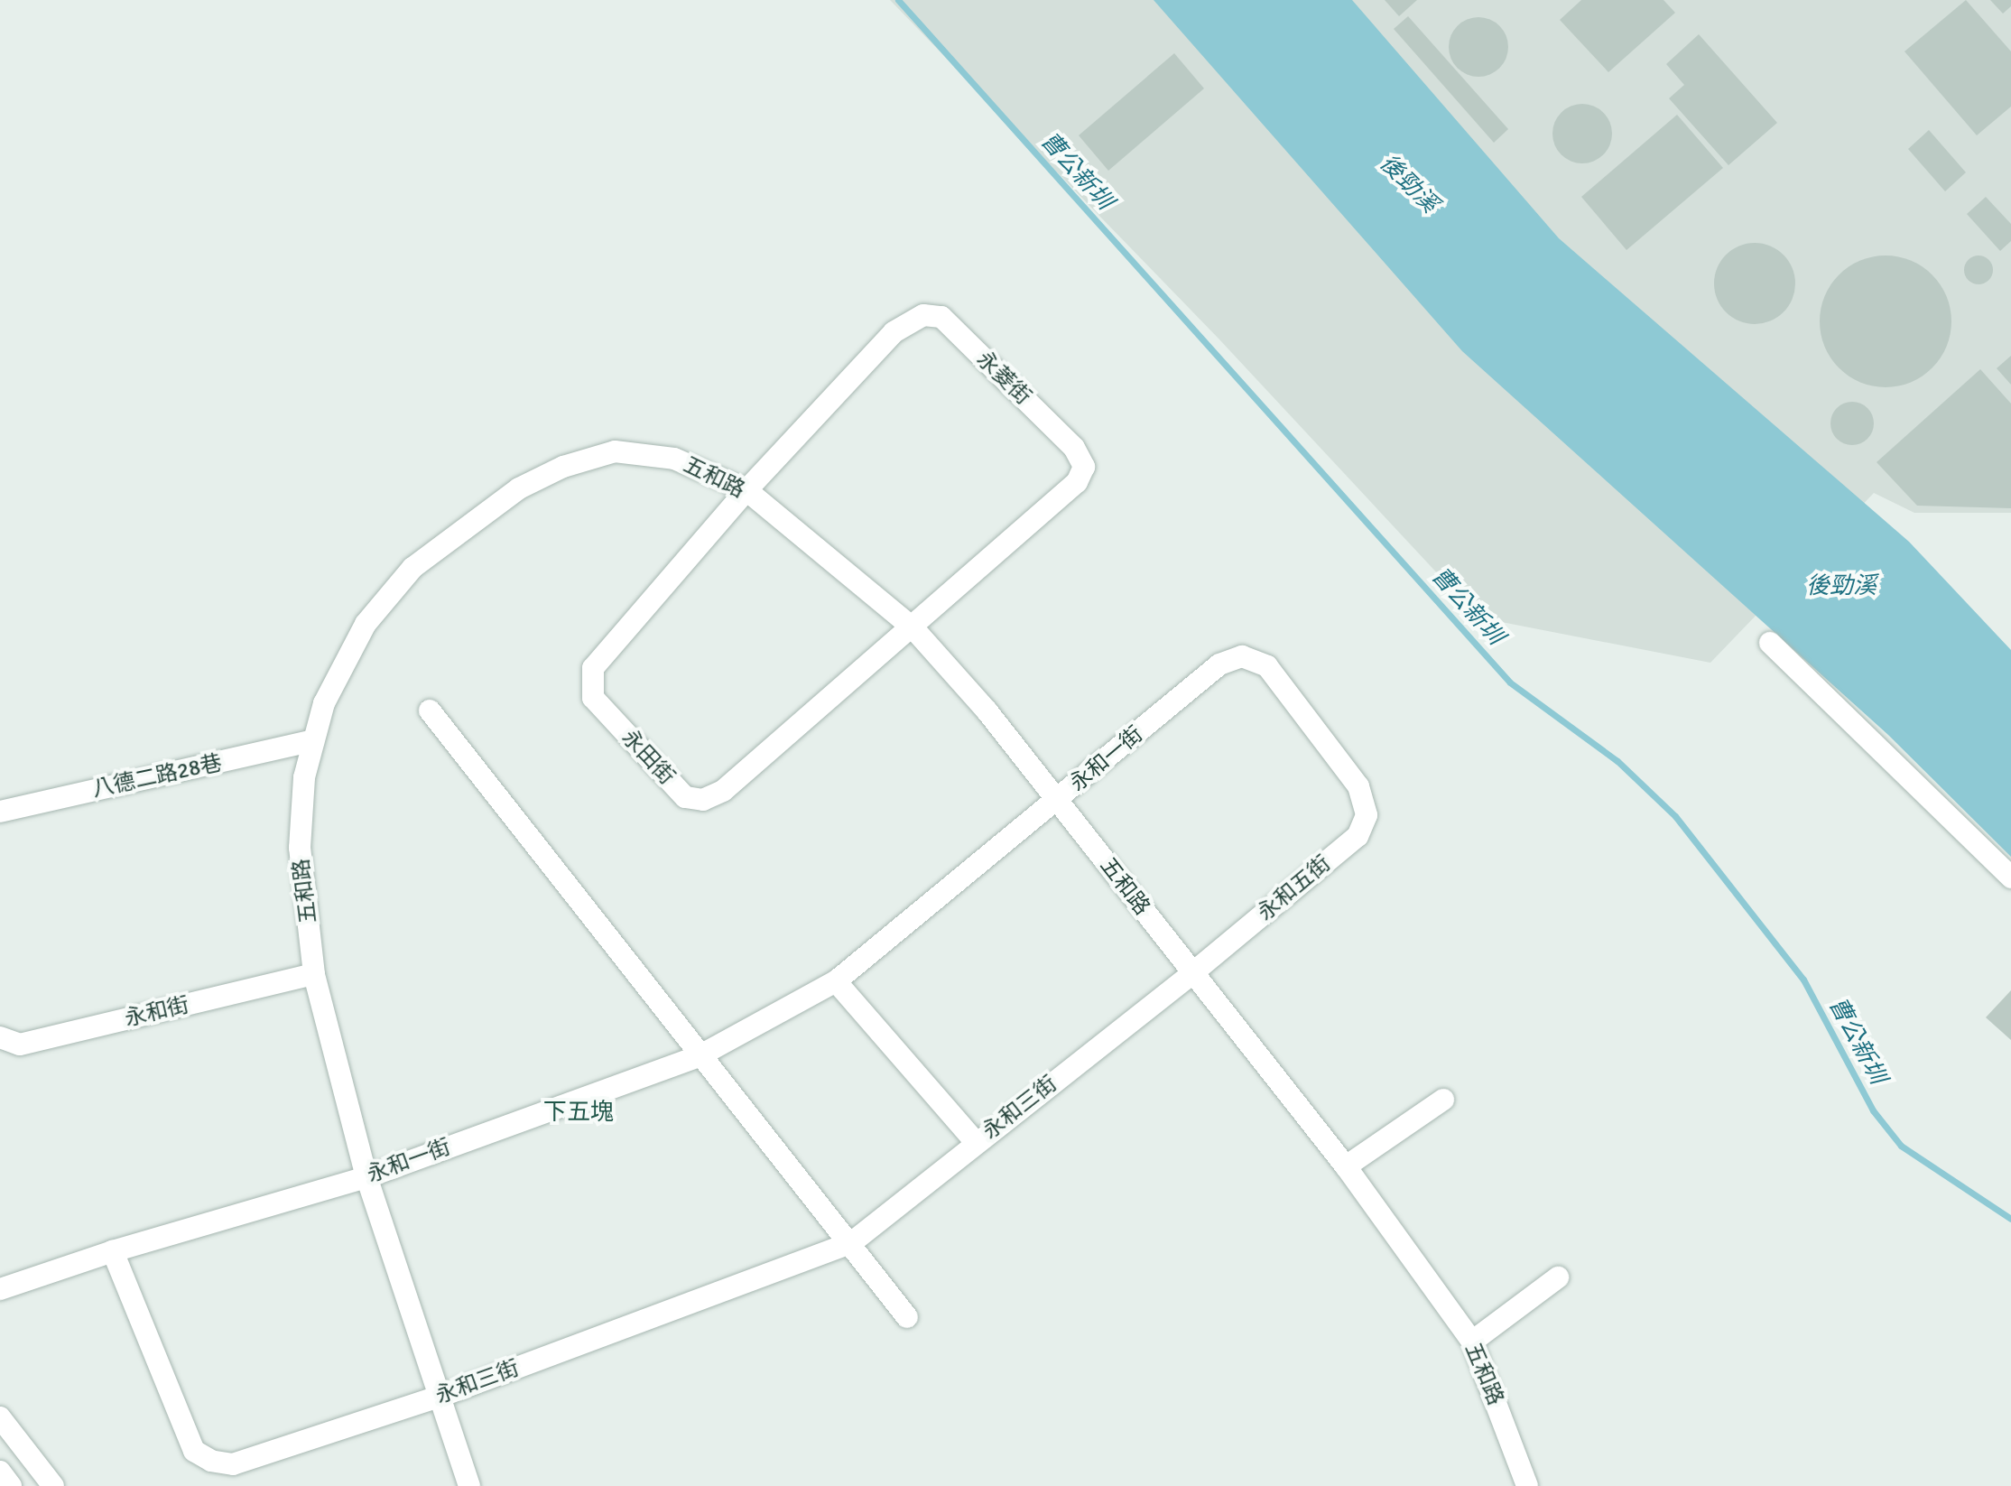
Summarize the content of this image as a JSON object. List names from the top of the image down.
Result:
{
  "streets": {
    "street": [
      "永菱街",
      "五和路",
      "永田街",
      "永和一街",
      "八德二路28巷",
      "永和五街",
      "永和街",
      "永和三街"
    ]
  },
  "crossings": [
    ["永菱街", "五和路"],
    ["永菱街", "永田街"],
    ["五和路", "永田街"],
    ["五和路", "永和一街"],
    ["五和路", "八德二路28巷"],
    ["五和路", "永和五街"],
    ["五和路", "永和街"],
    ["五和路", "永和三街"],
    ["永和一街", "永和五街"],
    ["永和一街", "永和三街"],
    ["永和五街", "永和三街"]
  ],
  "districts": ["下五塊"],
  "water": ["曹公新圳", "後勁溪"]
}
